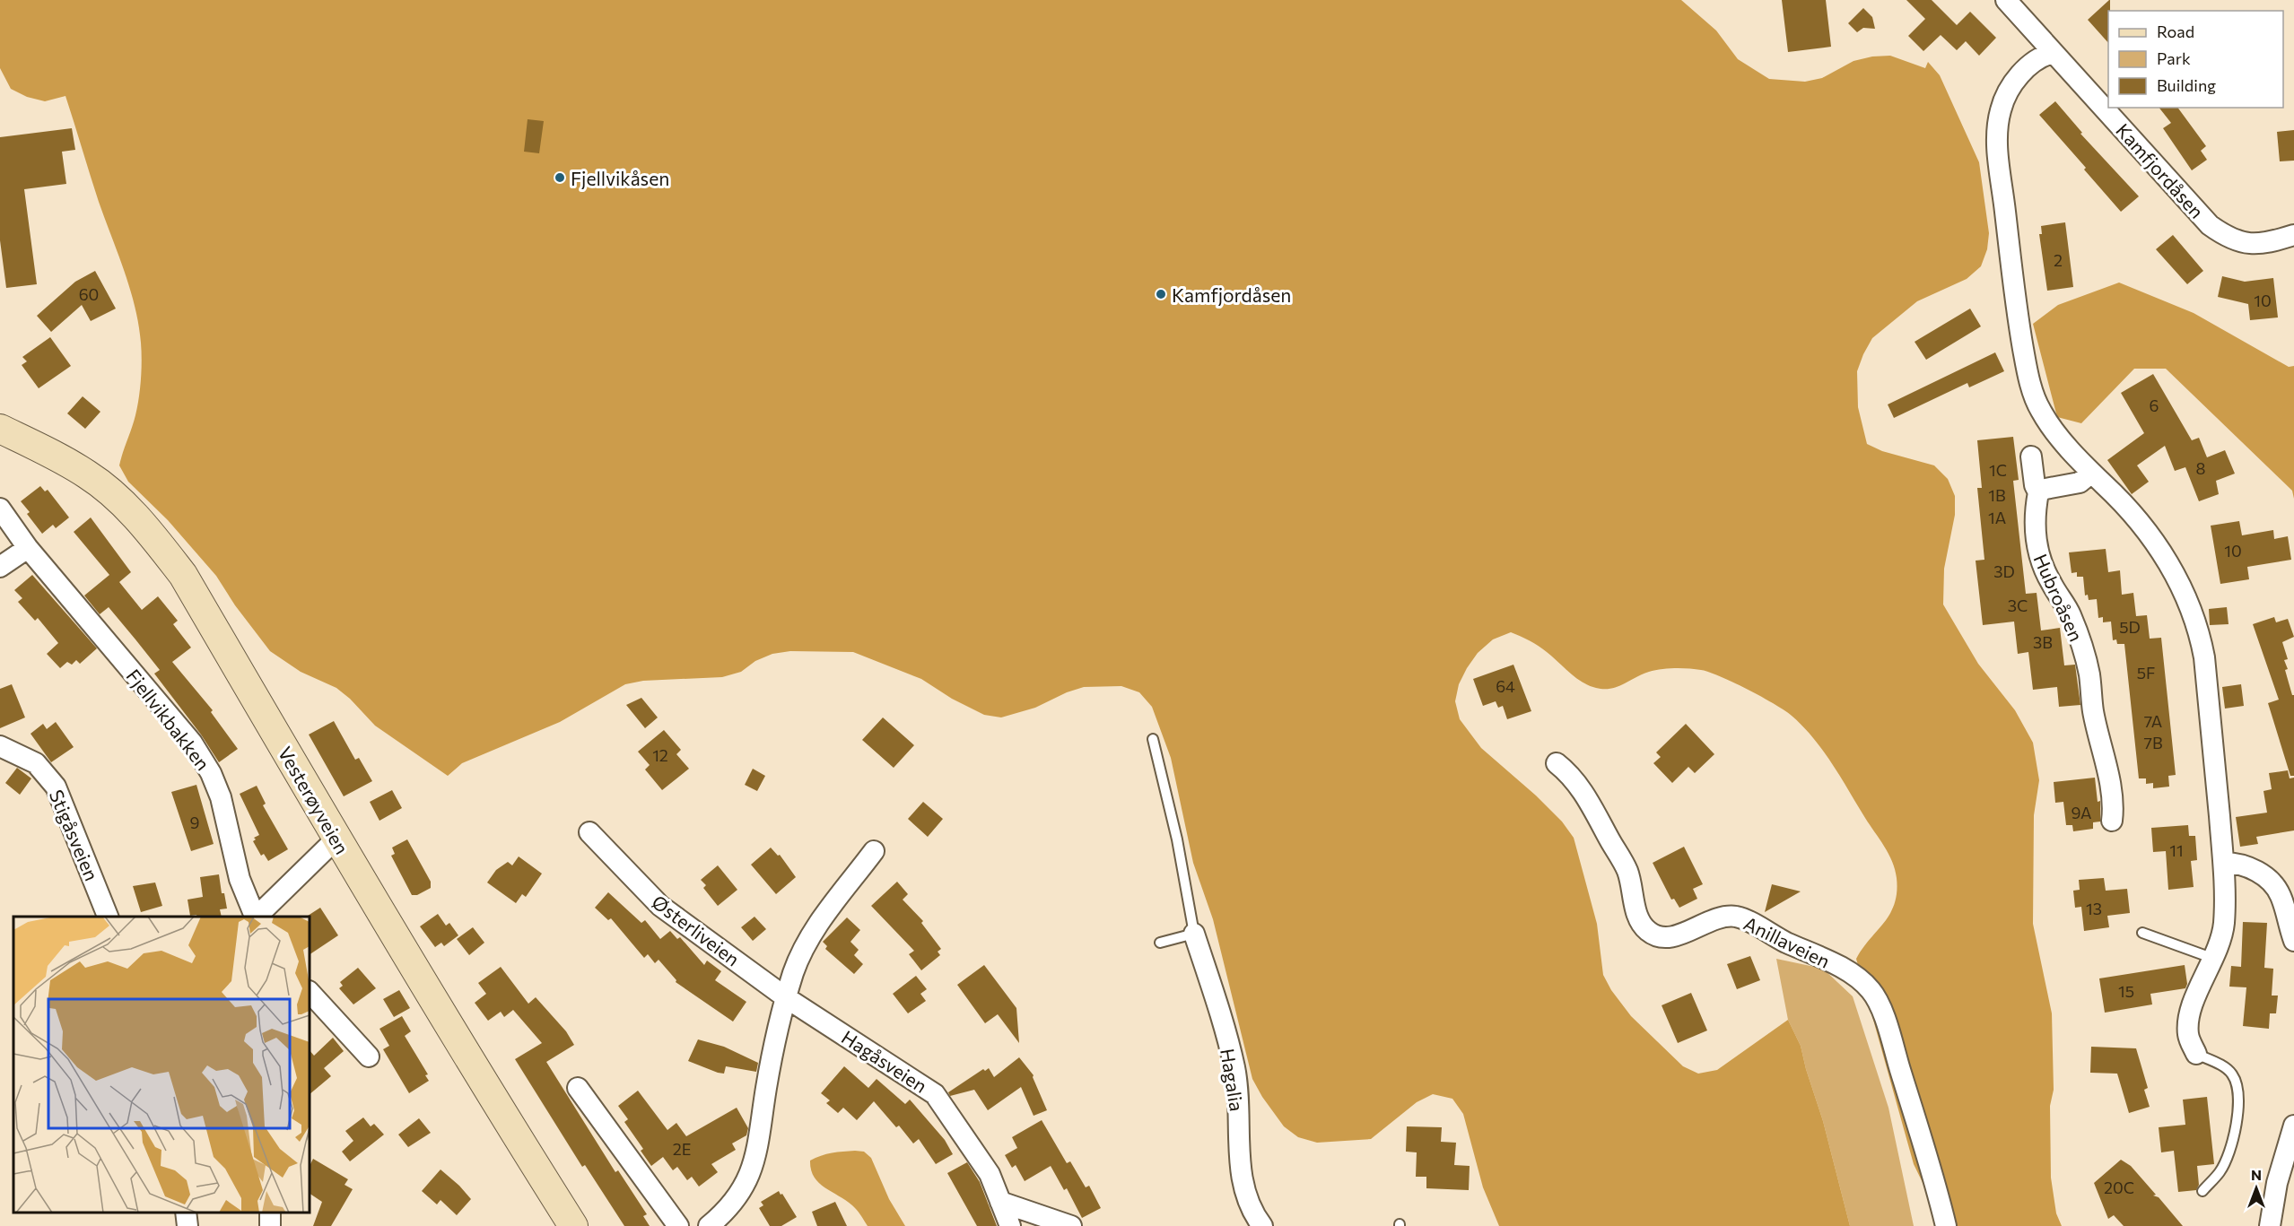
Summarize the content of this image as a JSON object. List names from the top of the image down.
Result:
{
  "streets": {
    "main road": ["Vesterøyveien"],
    "street": [
      "Kamfjordåsen",
      "Hubroåsen",
      "Fjellvikbakken",
      "Stigåsveien",
      "Østerliveien",
      "Anillaveien",
      "Hagåsveien",
      "Hagalia"
    ]
  },
  "crossings": [
    ["Fjellvikbakken", "Vesterøyveien"],
    ["Østerliveien", "Hagåsveien"]
  ],
  "places": ["Fjellvikåsen", "Kamfjordåsen"],
  "house_numbers": [
    "2",
    "60",
    "10",
    "6",
    "8",
    "1C",
    "1B",
    "1A",
    "10",
    "3D",
    "3C",
    "5D",
    "3B",
    "5F",
    "64",
    "7A",
    "7B",
    "12",
    "9A",
    "9",
    "11",
    "13",
    "15",
    "2E",
    "20C"
  ],
  "legend": ["Road", "Park", "Building"],
  "north": "top"
}
